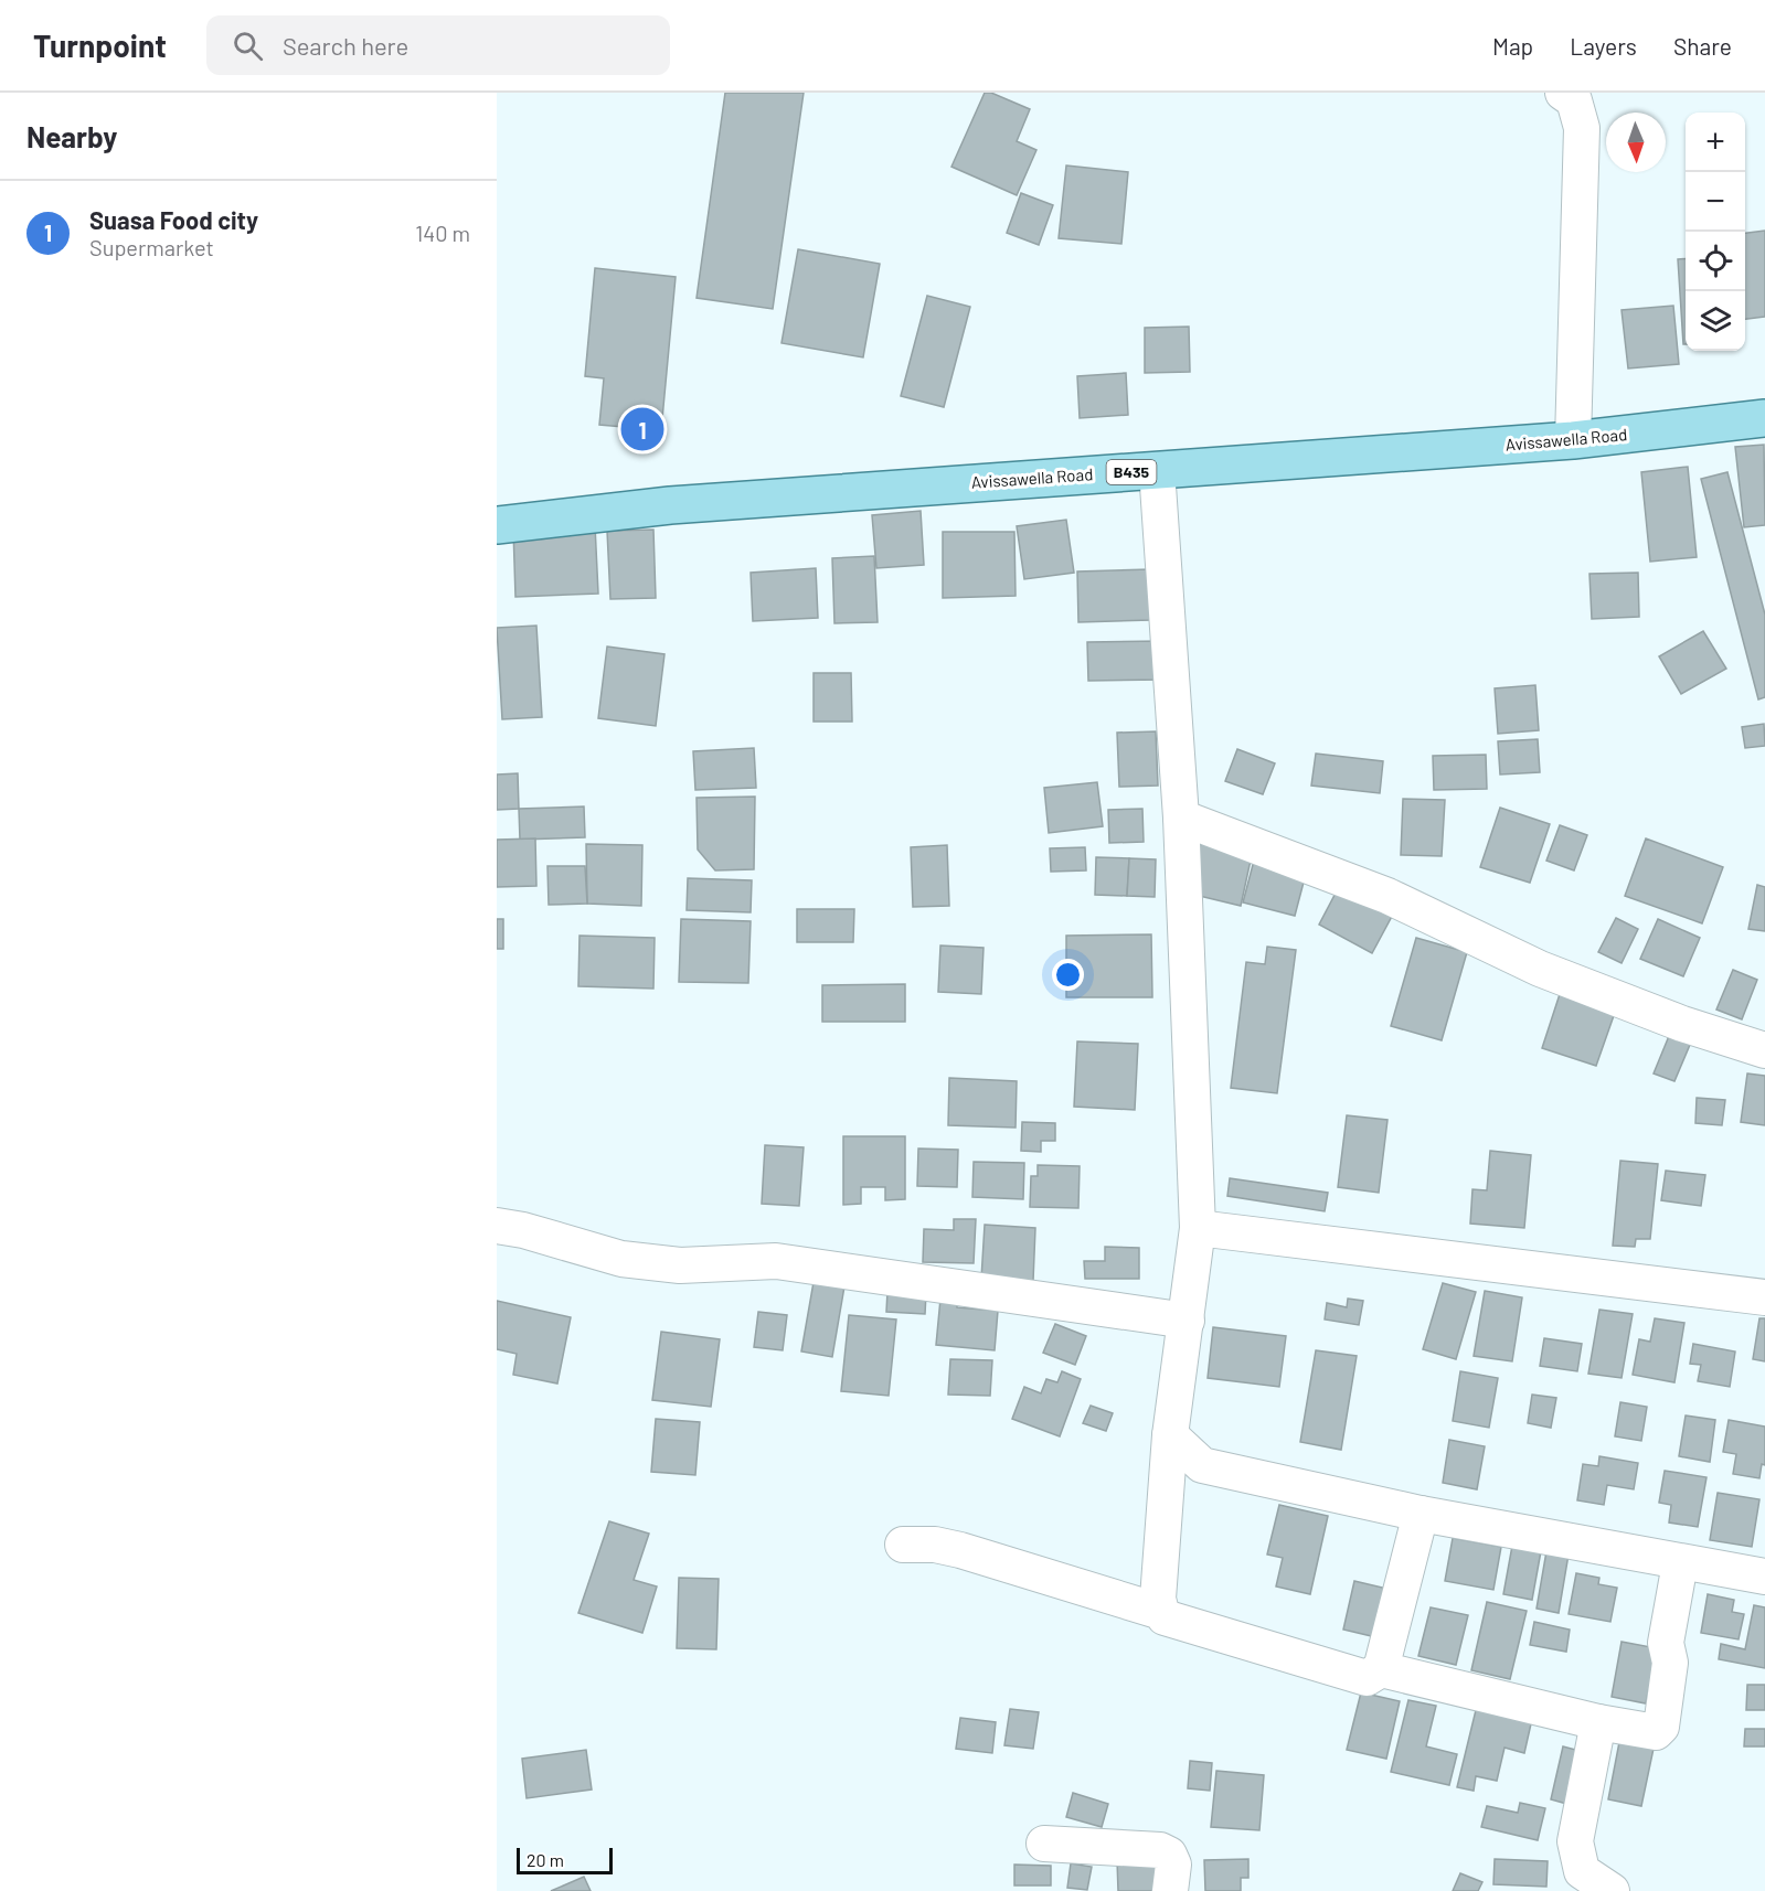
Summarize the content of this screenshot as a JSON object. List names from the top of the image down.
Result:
{
  "streets": {
    "main road": ["Avissawella Road", "B435"]
  },
  "scale_bar": "20 m",
  "north": "bottom",
  "page": {
    "header": "Turnpoint",
    "search": "Search here",
    "nav": ["Map", "Layers", "Share"],
    "heading": "Nearby",
    "map_buttons": ["+", "−"],
    "list": [
      {
        "mark": "1",
        "name": "Suasa Food city",
        "note": "Supermarket",
        "value": "140 m"
      }
    ],
    "pins": "1",
    "scale": "20 m"
  }
}
